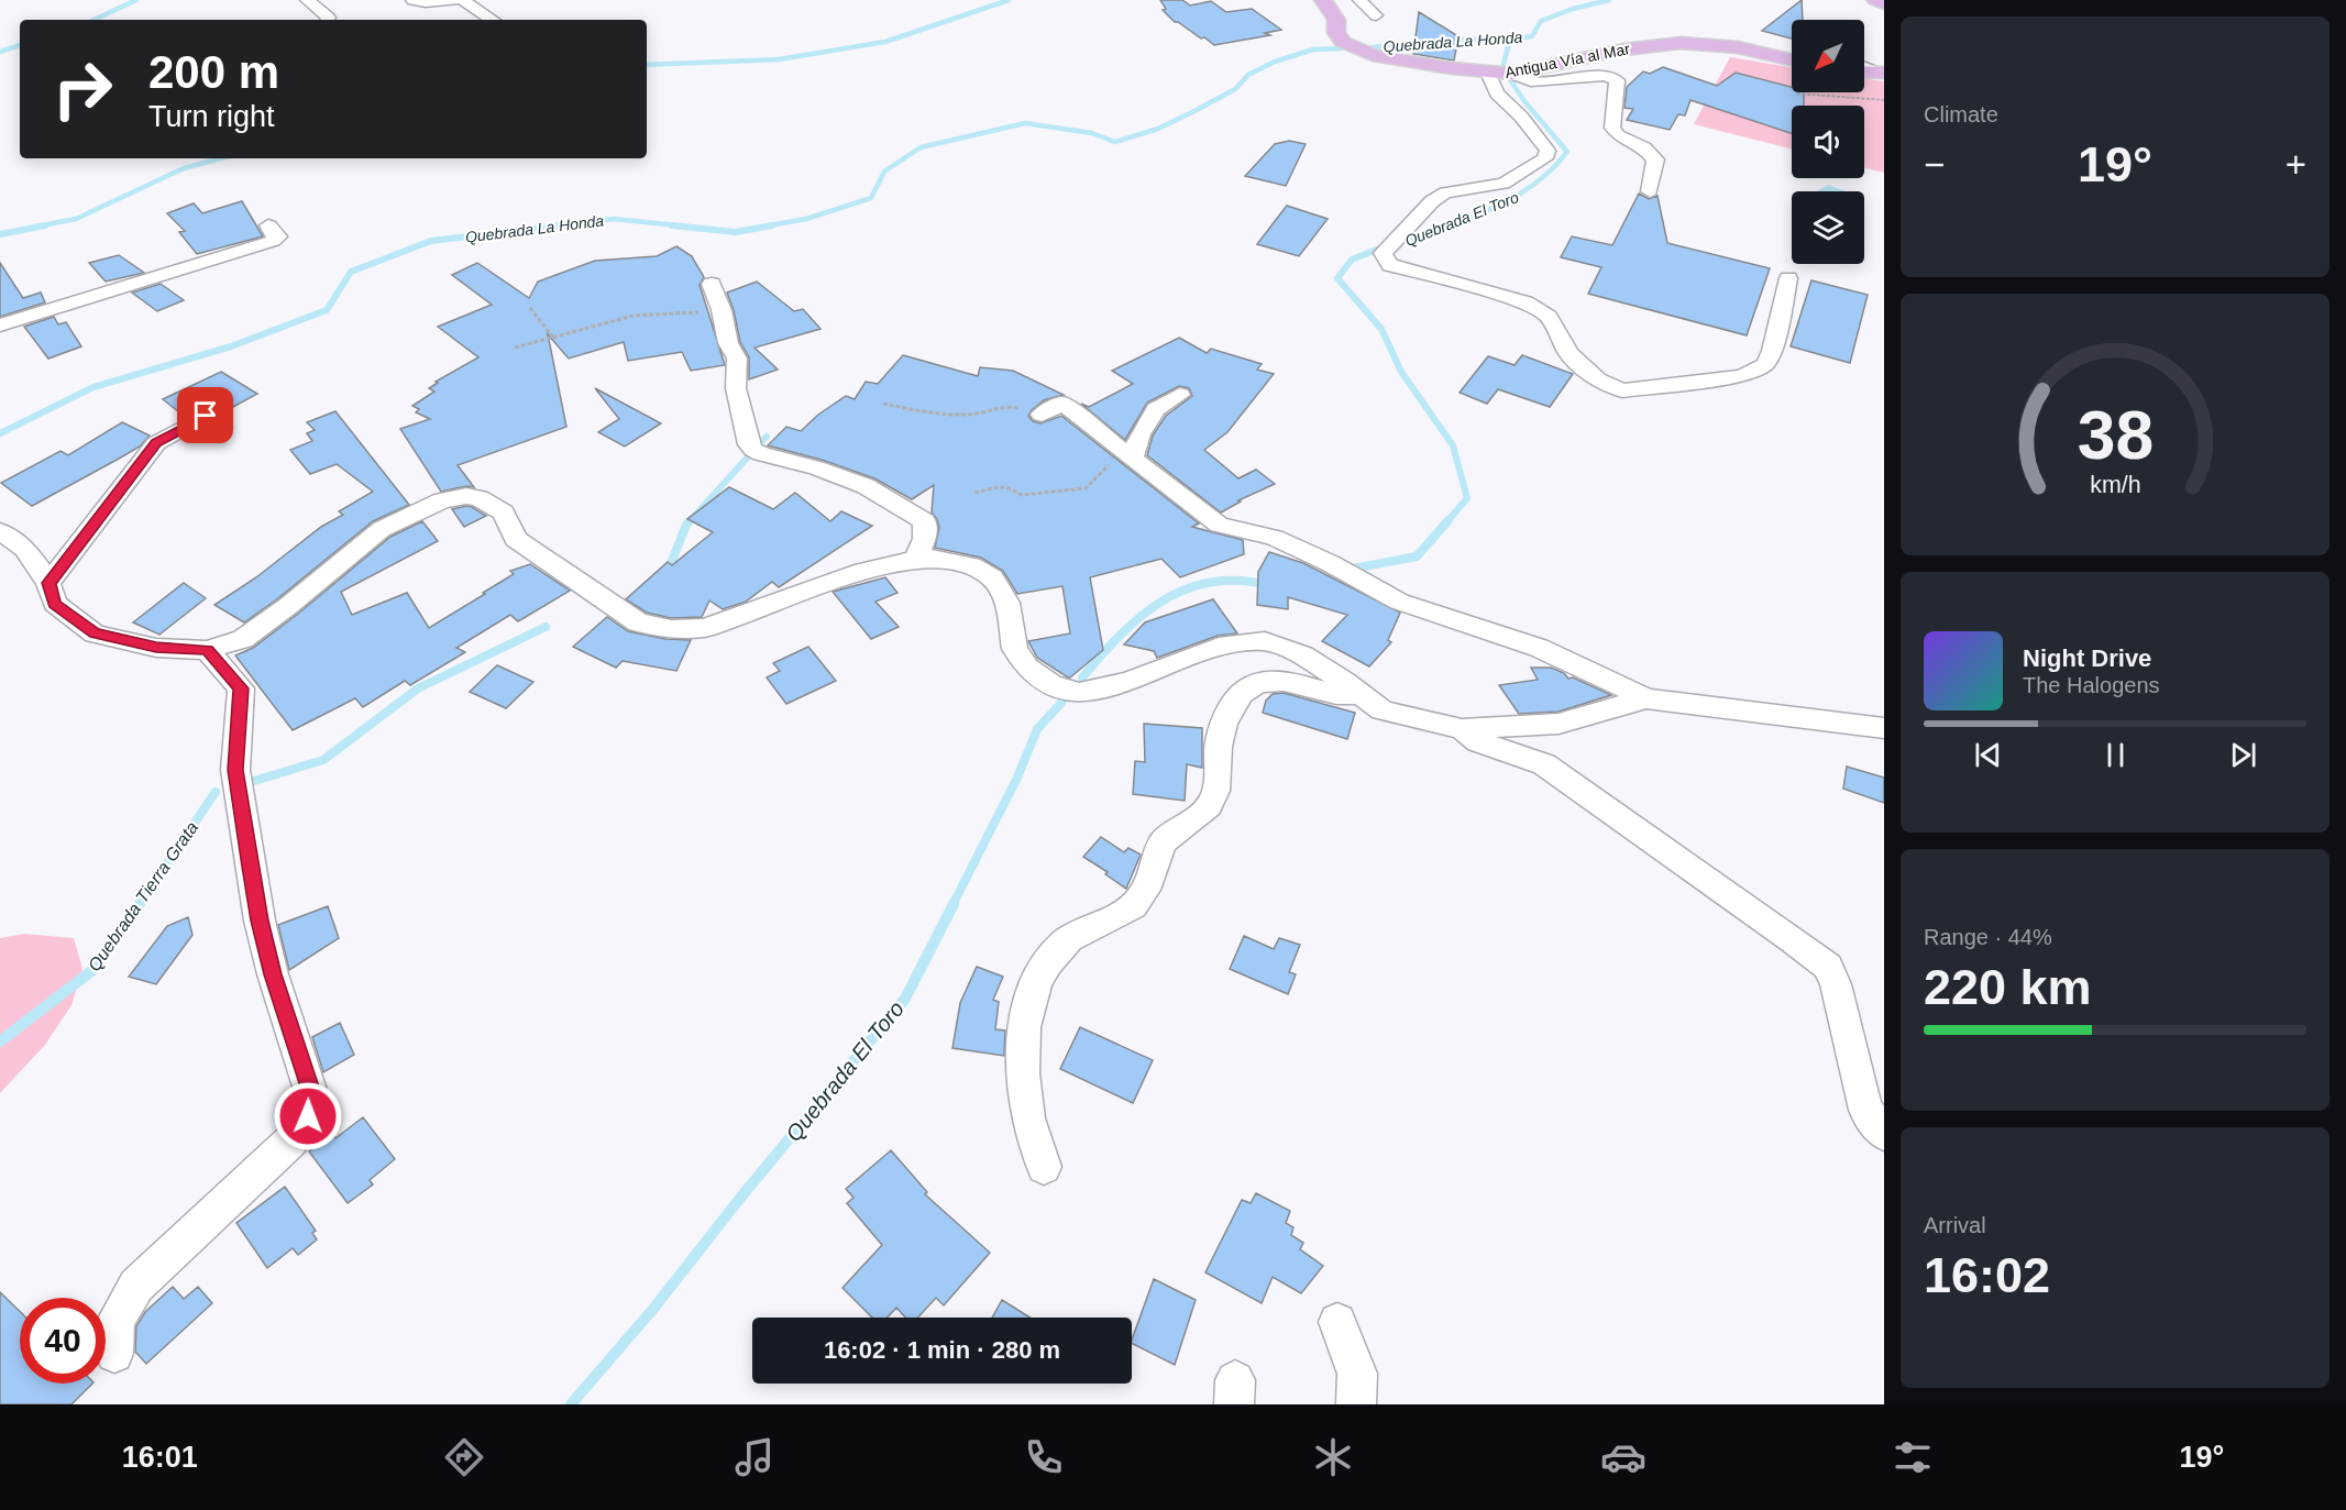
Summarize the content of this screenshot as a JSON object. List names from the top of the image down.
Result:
{
  "streets": {
    "main road": ["Antigua Vía al Mar"]
  },
  "water": ["Quebrada La Honda", "Quebrada El Toro", "Quebrada Tierra Grata"],
  "north": "bottom left",
  "page": {
    "tile": [
      "Climate",
      ["Range · 44%", "220 km"],
      ["Arrival", "16:02"]
    ],
    "turn": ["200 m", "Turn right"],
    "heat": ["−", "19°", "+"],
    "song": ["Night Drive", "The Halogens"],
    "limit": "40",
    "trip": "16:02 · 1 min · 280 m",
    "tabs": ["16:01", "19°"],
    "gauge": ["38", "km/h"]
  }
}
